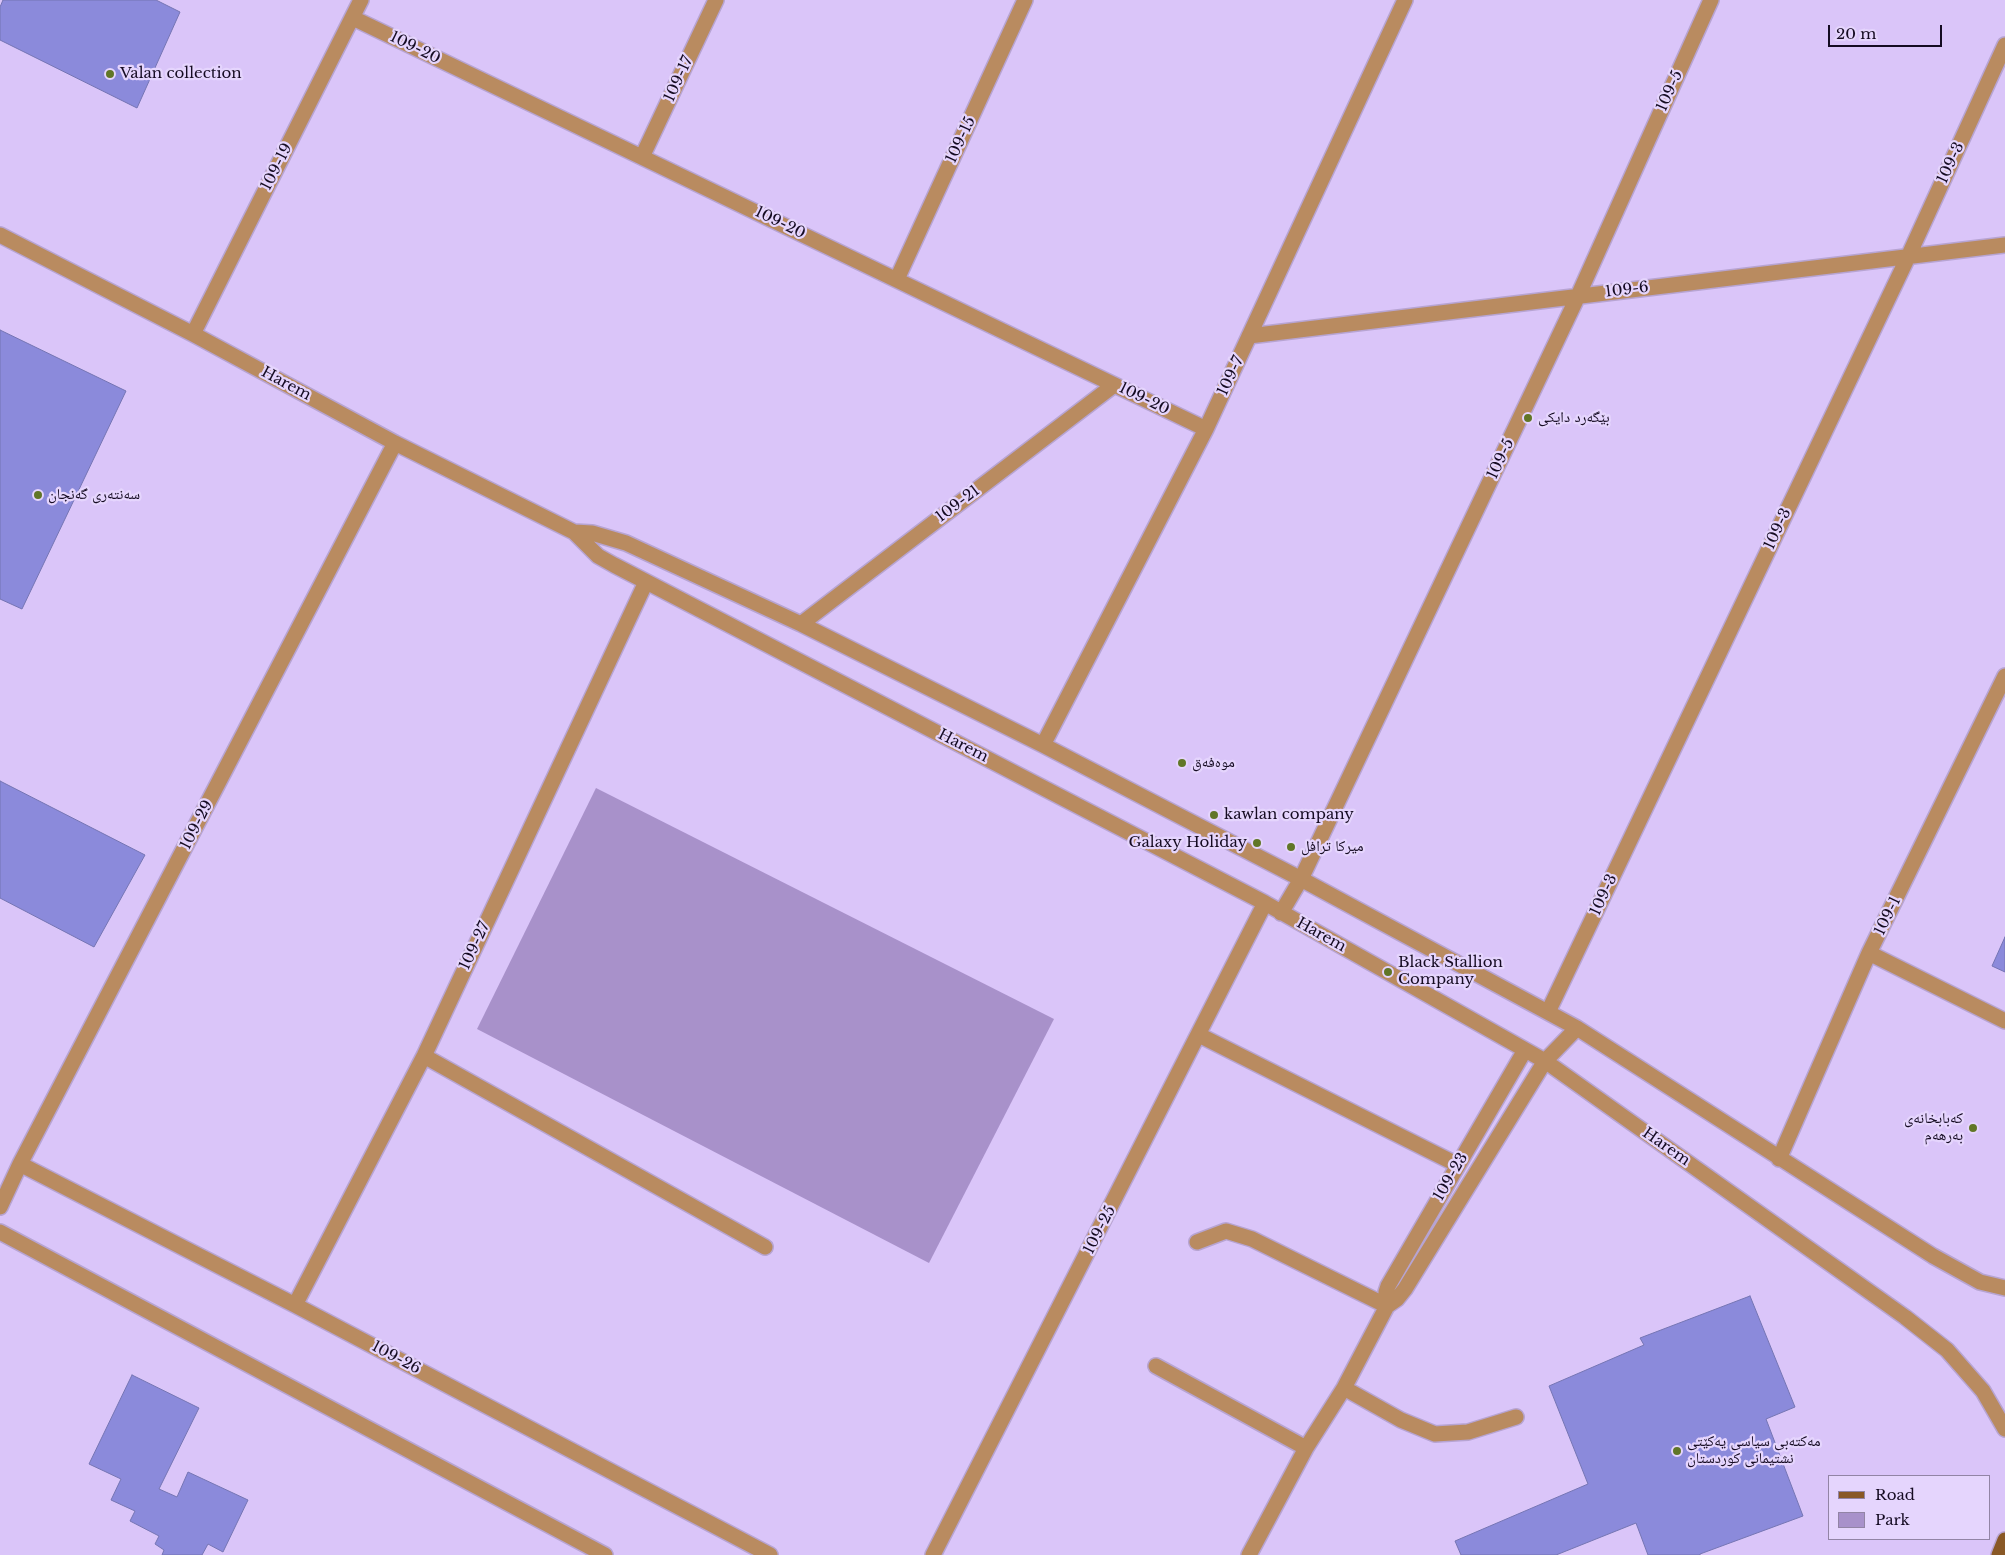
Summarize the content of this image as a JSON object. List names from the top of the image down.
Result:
{
  "streets": {
    "street": [
      "109-20",
      "109-17",
      "109-5",
      "109-15",
      "109-3",
      "109-19",
      "109-6",
      "109-7",
      "Harem",
      "109-21",
      "109-29",
      "109-1",
      "109-27",
      "109-23",
      "109-25",
      "109-26"
    ]
  },
  "crossings": [
    ["109-20", "109-17"],
    ["109-20", "109-15"],
    ["109-20", "109-19"],
    ["109-20", "109-7"],
    ["109-20", "109-21"],
    ["109-5", "109-6"],
    ["109-5", "Harem"],
    ["109-3", "109-6"],
    ["109-3", "Harem"],
    ["109-19", "Harem"],
    ["109-6", "109-7"],
    ["109-7", "Harem"],
    ["Harem", "109-21"],
    ["Harem", "109-29"],
    ["Harem", "109-1"],
    ["Harem", "109-27"],
    ["Harem", "109-23"],
    ["Harem", "109-25"],
    ["109-29", "109-26"],
    ["109-27", "109-26"]
  ],
  "places": [
    "Valan collection",
    "بێگەرد دایکی",
    "سەنتەری گەنجان",
    "موەفەق",
    "kawlan company",
    "Galaxy Holiday",
    "ميركا ترافل",
    "Black Stallion Company",
    "کەبابخانەی بەرهەم",
    "مەکتەبی سیاسی یەکێتی نشتیمانی کوردستان"
  ],
  "legend": ["Road", "Park"],
  "scale_bar": "20 m"
}
